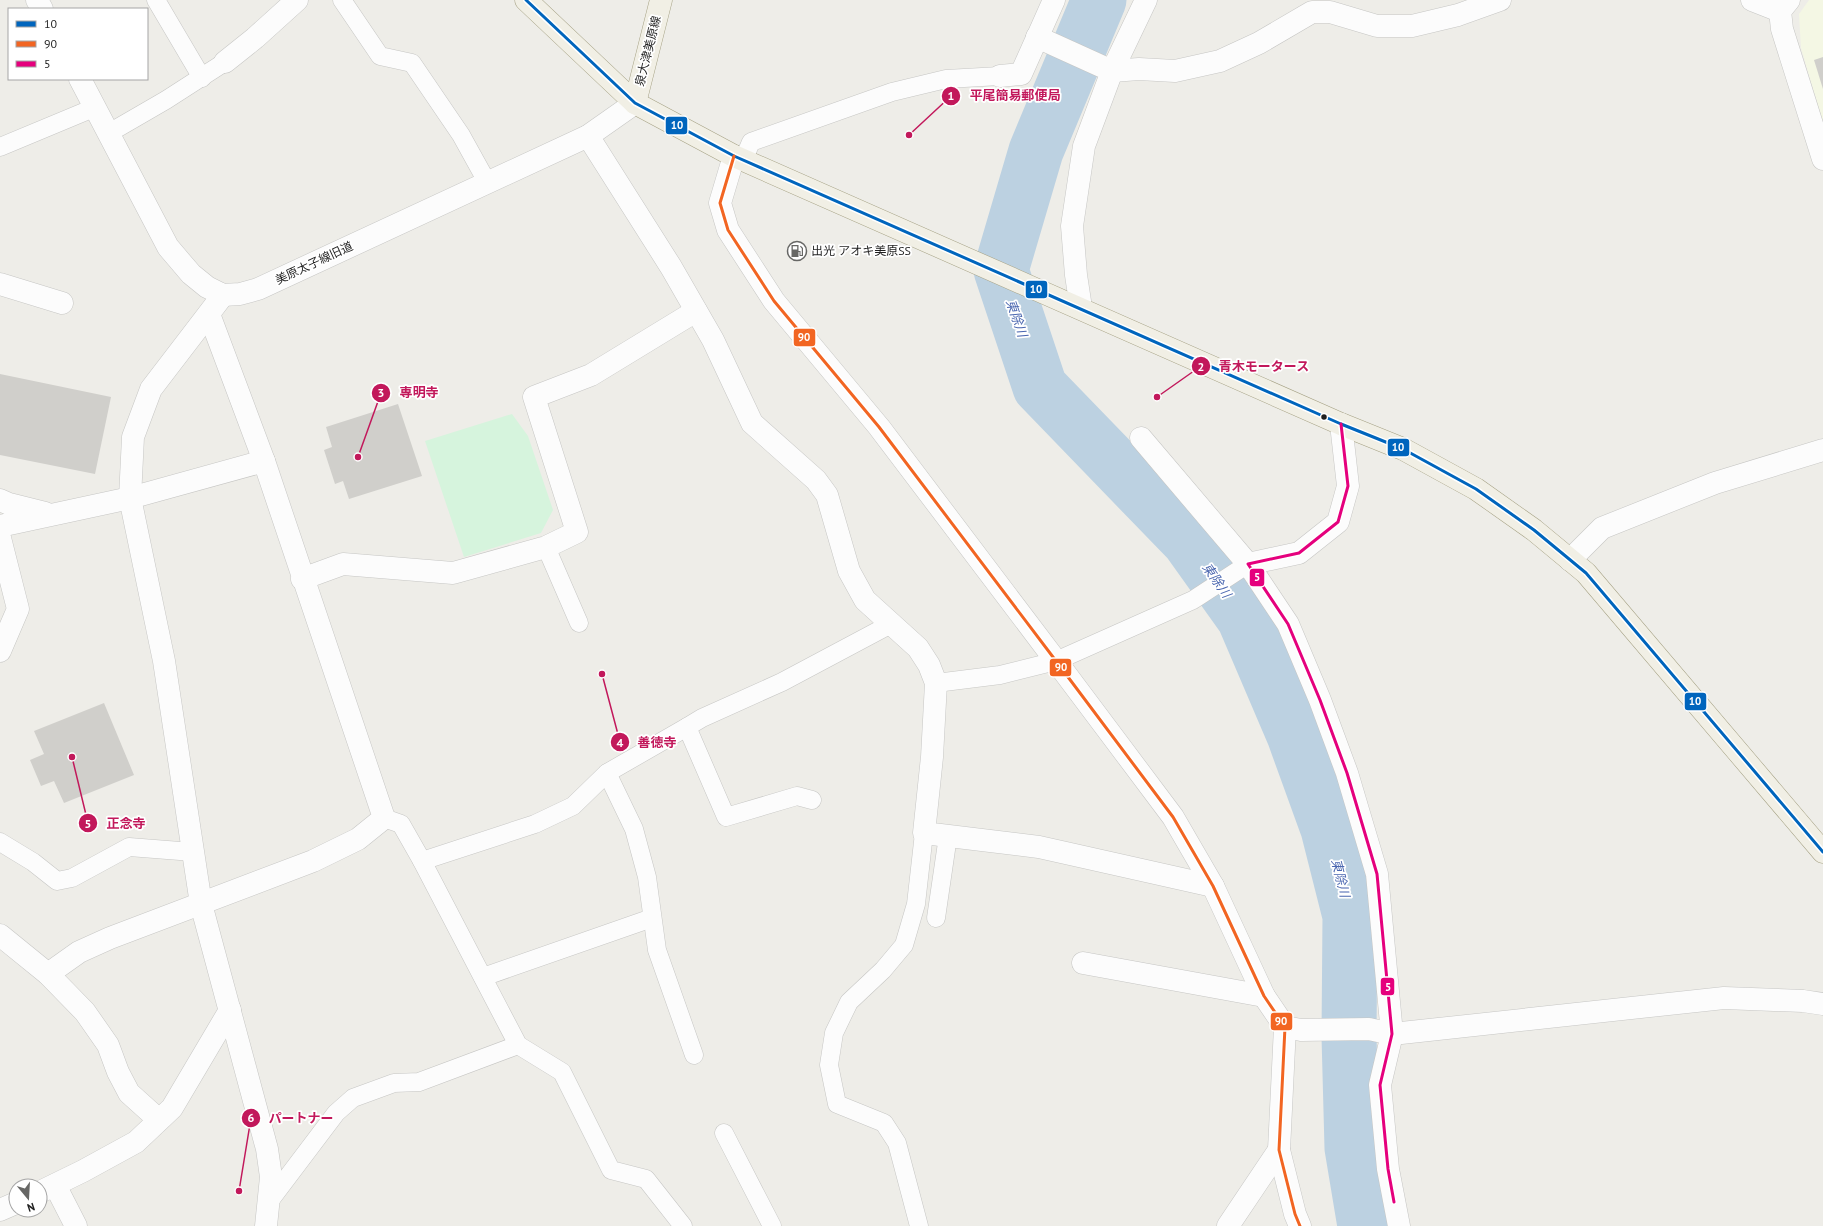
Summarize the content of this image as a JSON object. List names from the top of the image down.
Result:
{
  "streets": {
    "main road": ["泉大津美原線"],
    "street": ["美原太子線旧道"]
  },
  "crossings": [
    ["泉大津美原線", "美原太子線旧道"]
  ],
  "water": ["東除川"],
  "places": {
    "other": [
      "平尾簡易郵便局",
      "青木モータース",
      "専明寺",
      "善徳寺",
      "正念寺",
      "パートナー"
    ],
    "fuel station": ["出光 アオキ美原SS"]
  },
  "lines": ["transit line 10", "transit line 90", "transit line 5"],
  "legend": ["10", "90", "5"],
  "north": "bottom"
}
